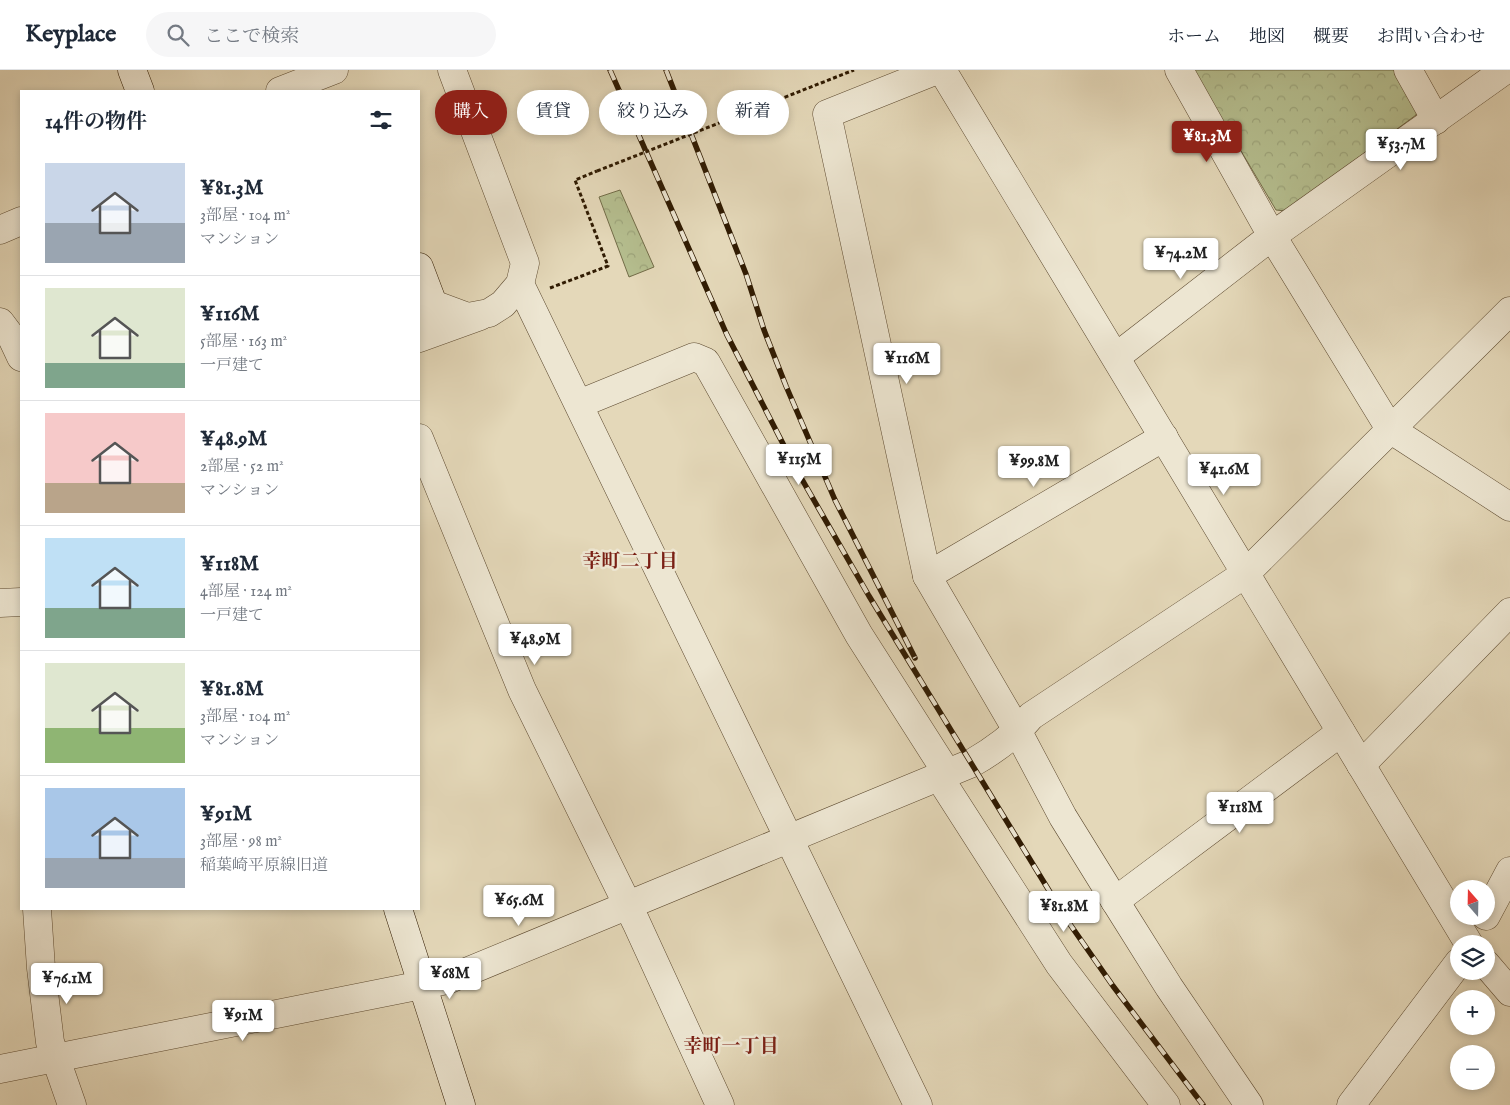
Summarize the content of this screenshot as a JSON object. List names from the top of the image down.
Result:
{
  "districts": ["幸町二丁目", "幸町一丁目"],
  "north": "top",
  "page": {
    "header": "Keyplace",
    "search": "ここで検索",
    "nav": [
      "ホーム",
      "地図",
      "概要",
      "お問い合わせ"
    ],
    "chip": [
      "購入",
      "賃貸",
      "絞り込み",
      "新着"
    ],
    "heading": "14件の物件",
    "price": [
      "¥81.3M",
      "¥53.7M",
      "¥74.2M",
      "¥116M",
      "¥115M",
      "¥99.8M",
      "¥41.6M",
      "¥48.9M",
      "¥118M",
      "¥65.6M",
      "¥81.8M",
      "¥68M",
      "¥76.1M",
      "¥91M"
    ],
    "list": [
      {
        "name": "¥81.3M",
        "note": "3部屋 · 104 m² · マンション"
      },
      {
        "name": "¥116M",
        "note": "5部屋 · 163 m² · 一戸建て"
      },
      {
        "name": "¥48.9M",
        "note": "2部屋 · 52 m² · マンション"
      },
      {
        "name": "¥118M",
        "note": "4部屋 · 124 m² · 一戸建て"
      },
      {
        "name": "¥81.8M",
        "note": "3部屋 · 104 m² · マンション"
      },
      {
        "name": "¥91M",
        "note": "3部屋 · 98 m² · 稲葉崎平原線旧道"
      }
    ],
    "map_buttons": ["+", "−"]
  }
}
